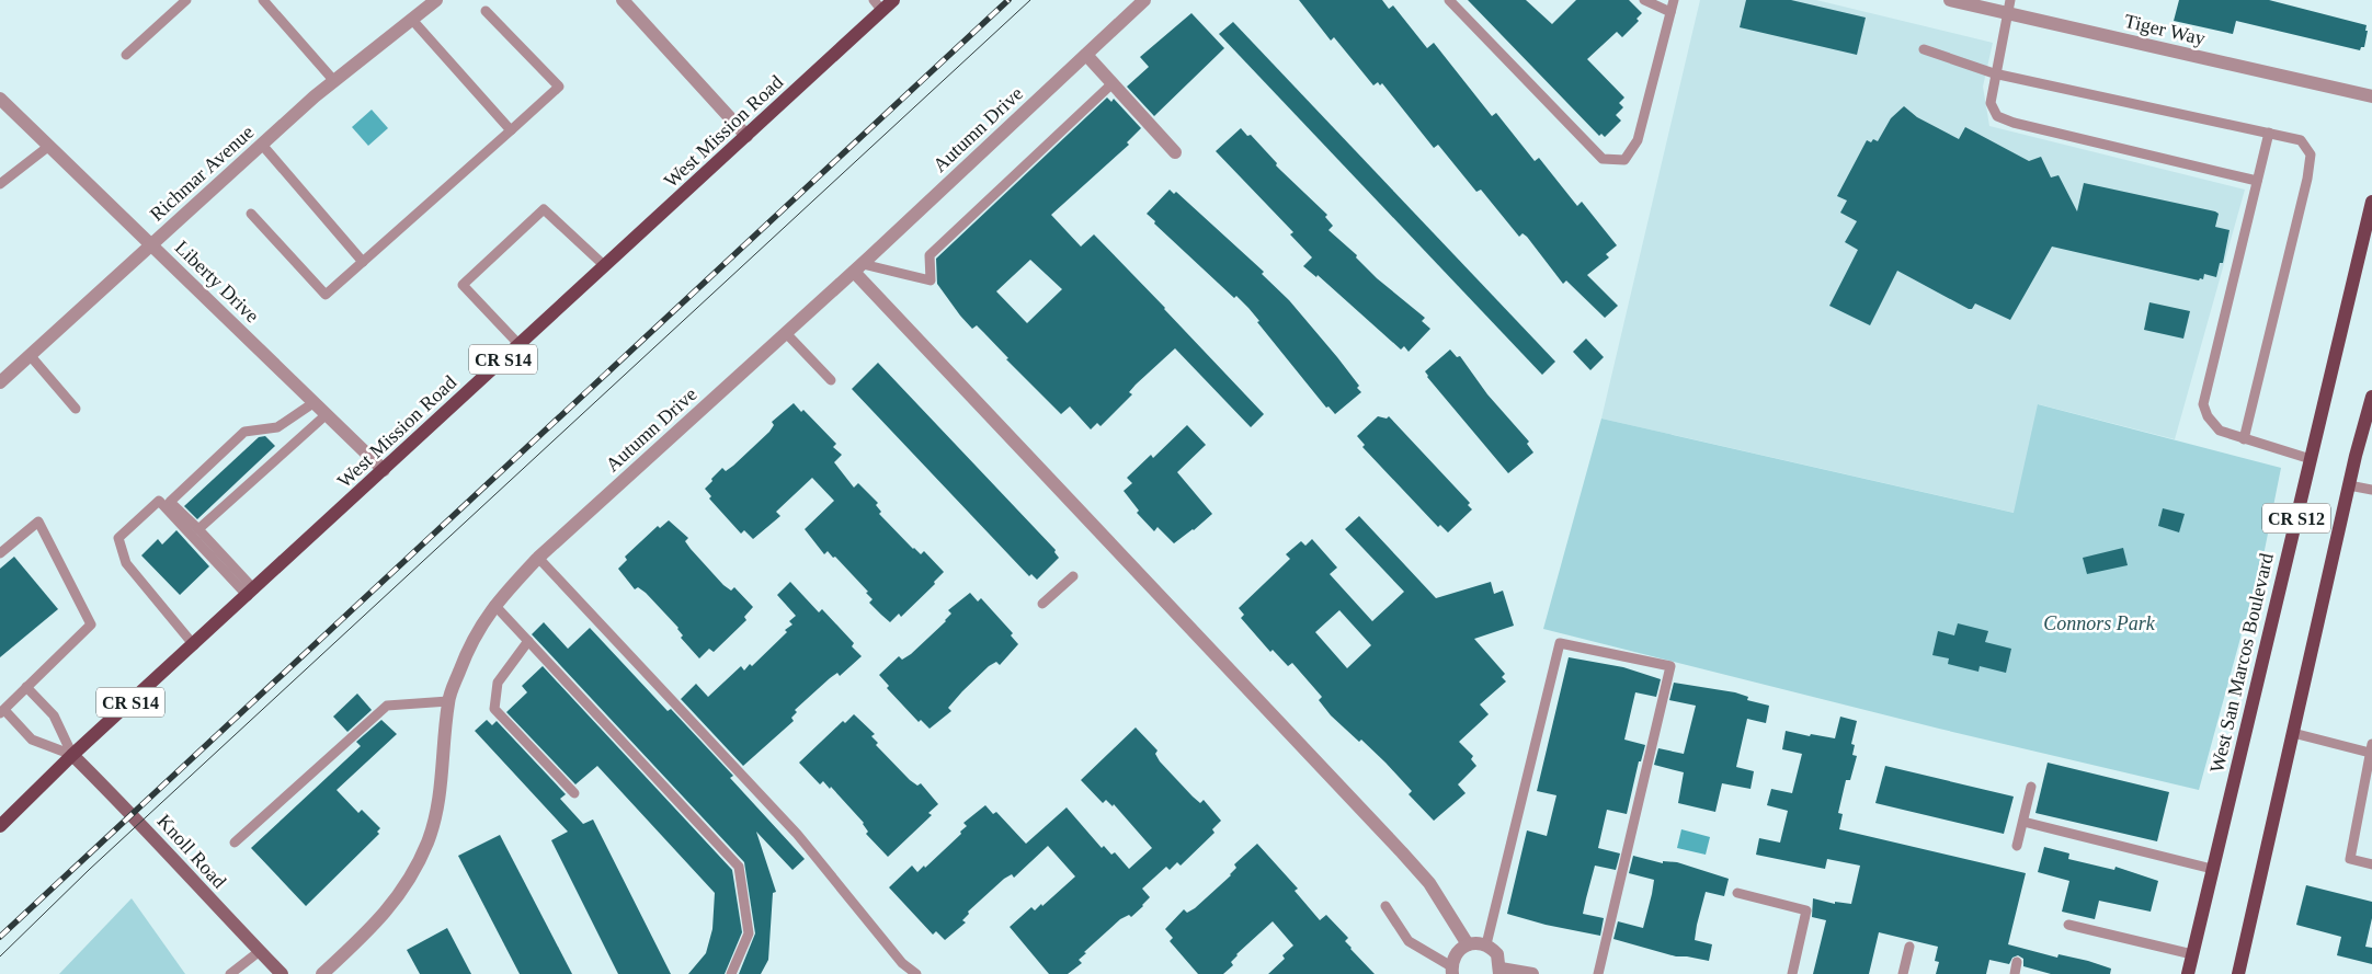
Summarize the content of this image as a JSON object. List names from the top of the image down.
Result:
{
  "streets": {
    "main road": [
      "West Mission Road",
      "CR S14",
      "CR S12",
      "West San Marcos Boulevard",
      "Knoll Road"
    ],
    "street": [
      "Tiger Way",
      "Autumn Drive",
      "Richmar Avenue",
      "Liberty Drive"
    ]
  },
  "crossings": [
    ["West Mission Road", "Liberty Drive"],
    ["West Mission Road", "Knoll Road"],
    ["Richmar Avenue", "Liberty Drive"]
  ],
  "parks": ["Connors Park"]
}
